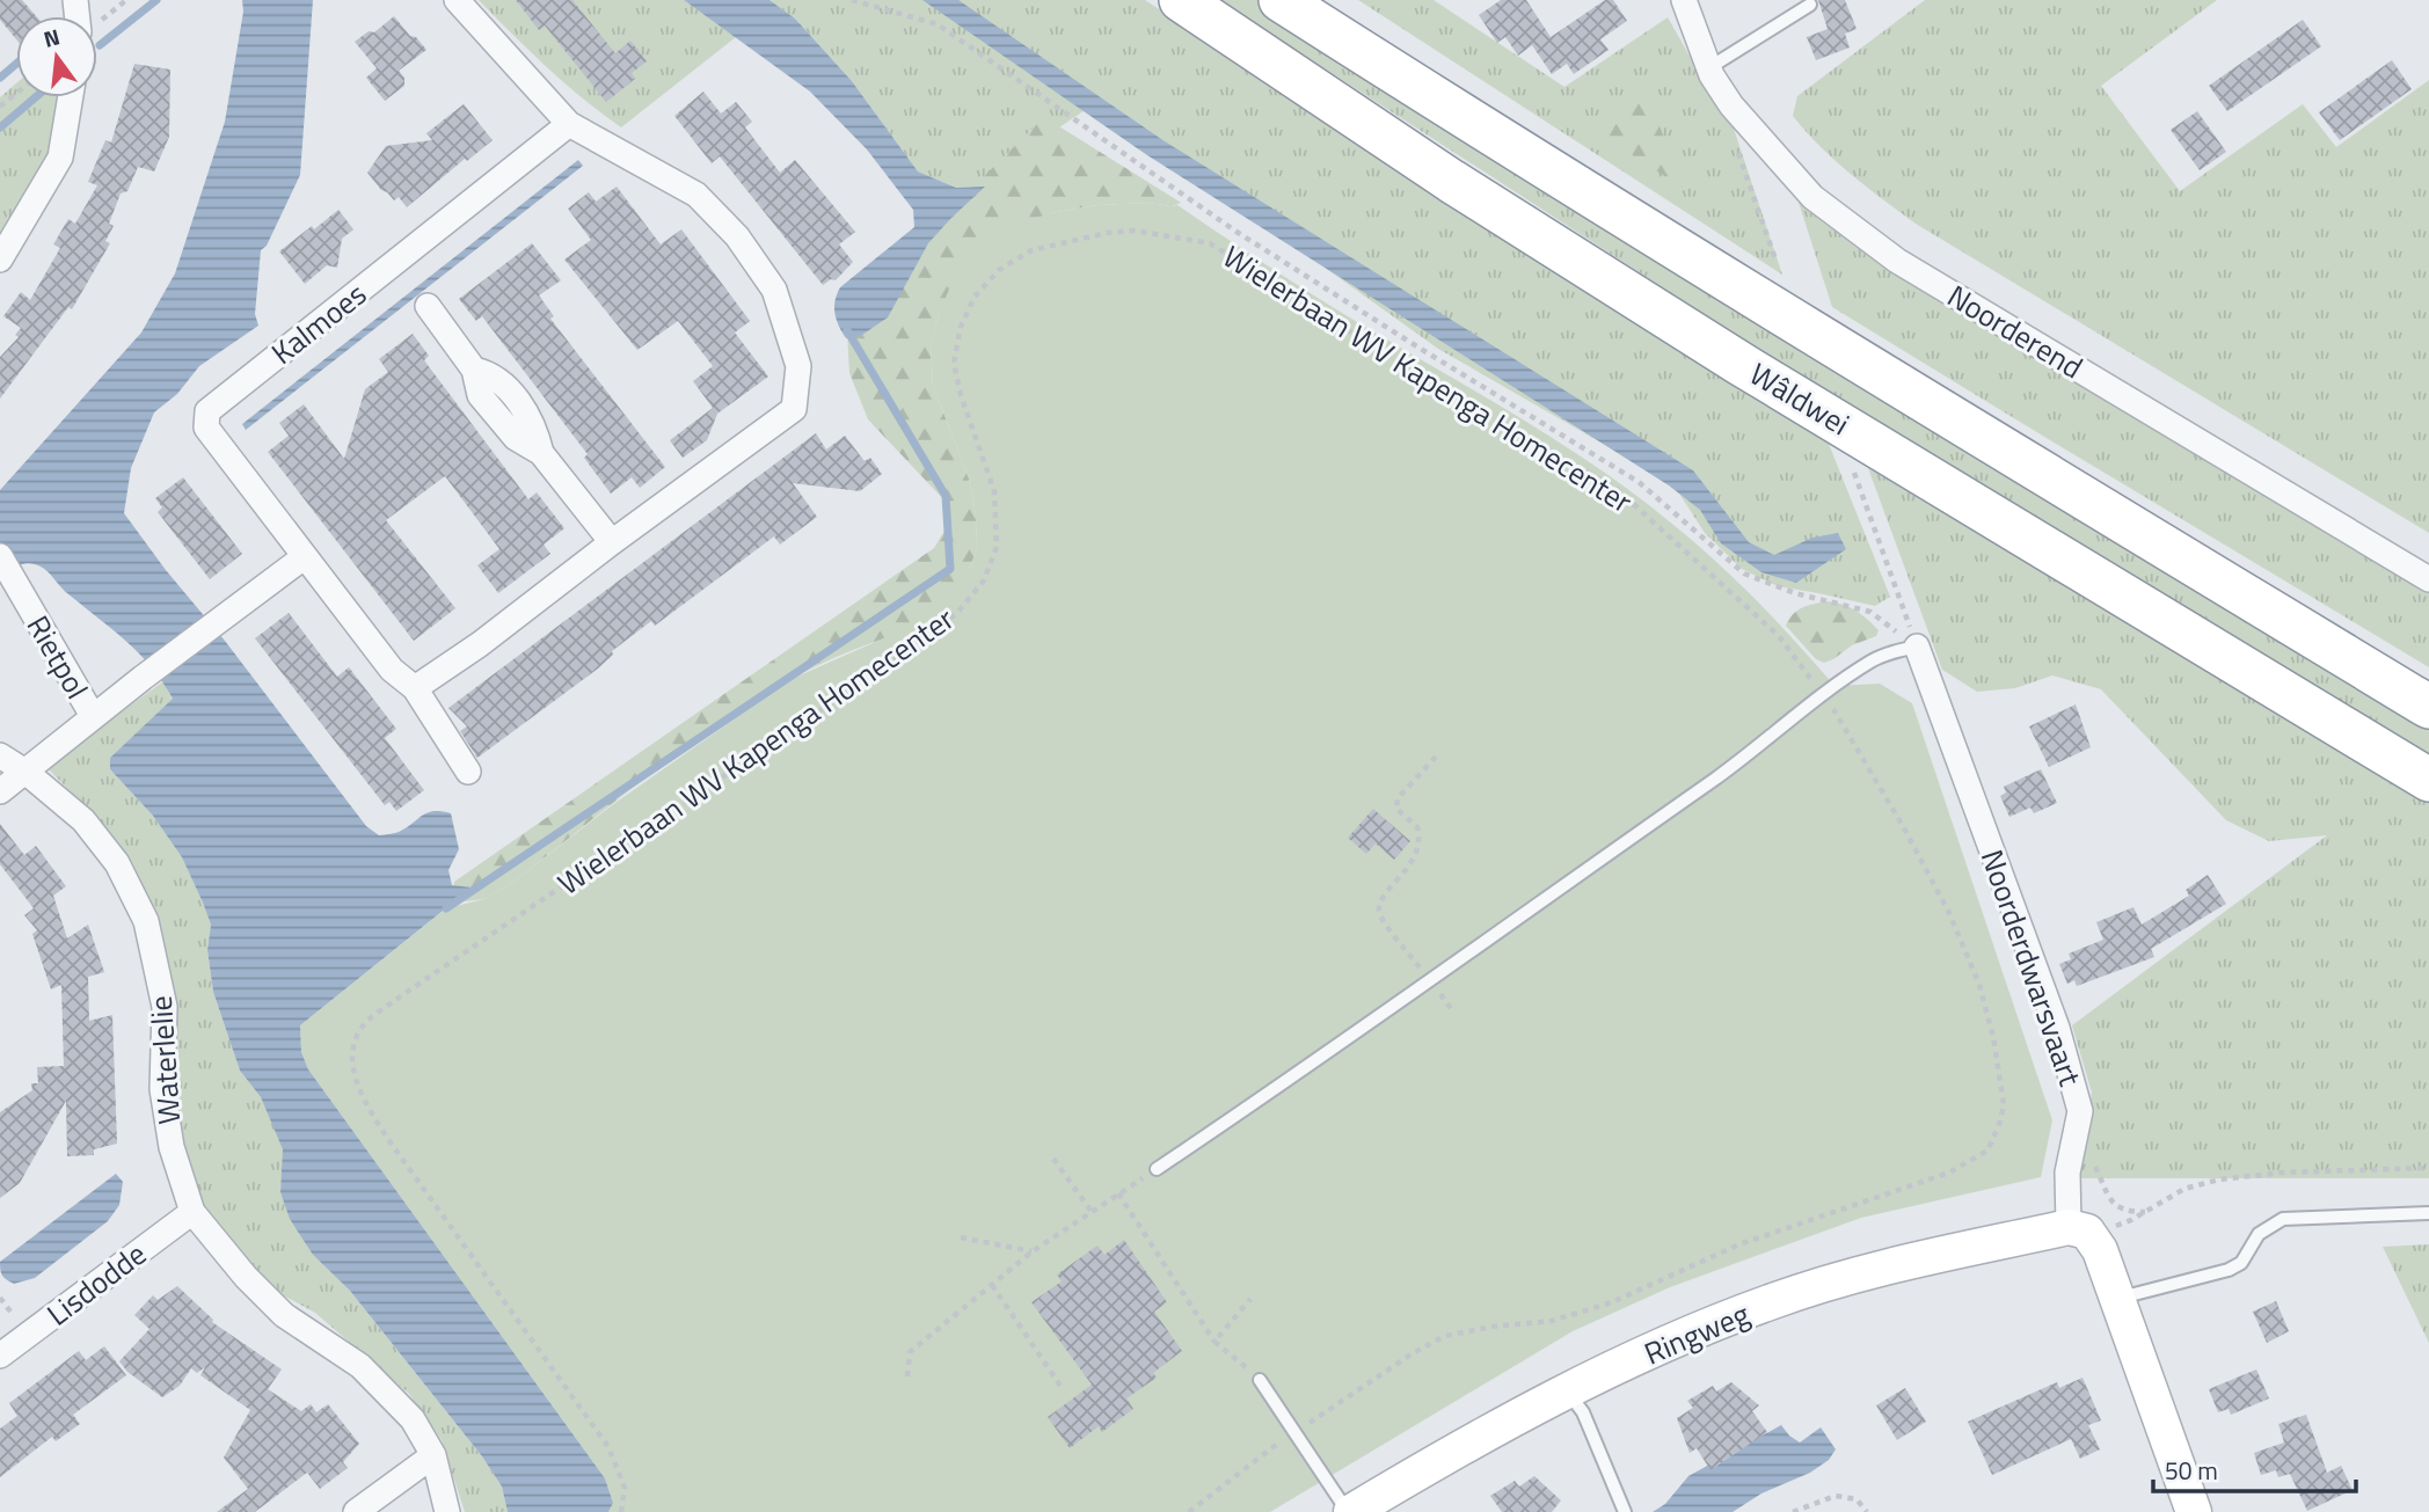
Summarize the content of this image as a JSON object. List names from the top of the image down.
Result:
{
  "streets": {
    "highway": ["Wâldwei"],
    "main road": ["Noorderdwarsvaart", "Ringweg"],
    "street": [
      "Kalmoes",
      "Noorderend",
      "Rietpol",
      "Waterlelie",
      "Lisdodde"
    ],
    "path": ["Wielerbaan WV Kapenga Homecenter"]
  },
  "crossings": [
    ["Noorderdwarsvaart", "Ringweg"],
    ["Waterlelie", "Lisdodde"]
  ],
  "scale_bar": "50 m",
  "north": "top"
}
